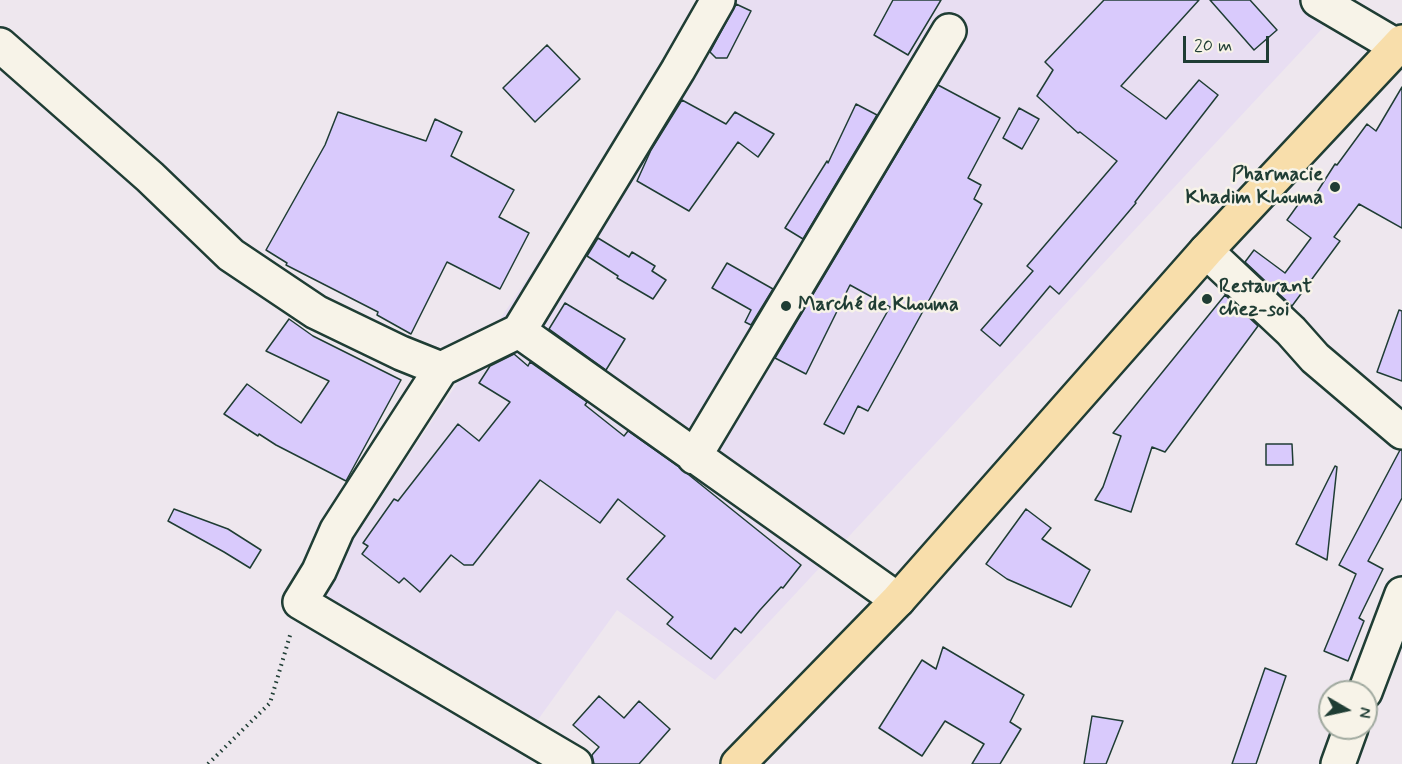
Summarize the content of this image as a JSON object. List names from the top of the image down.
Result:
{
  "places": ["Pharmacie Khadim Khouma", "Restaurant chez-soi", "Marché de Khouma"],
  "scale_bar": "20 m",
  "north": "right"
}
